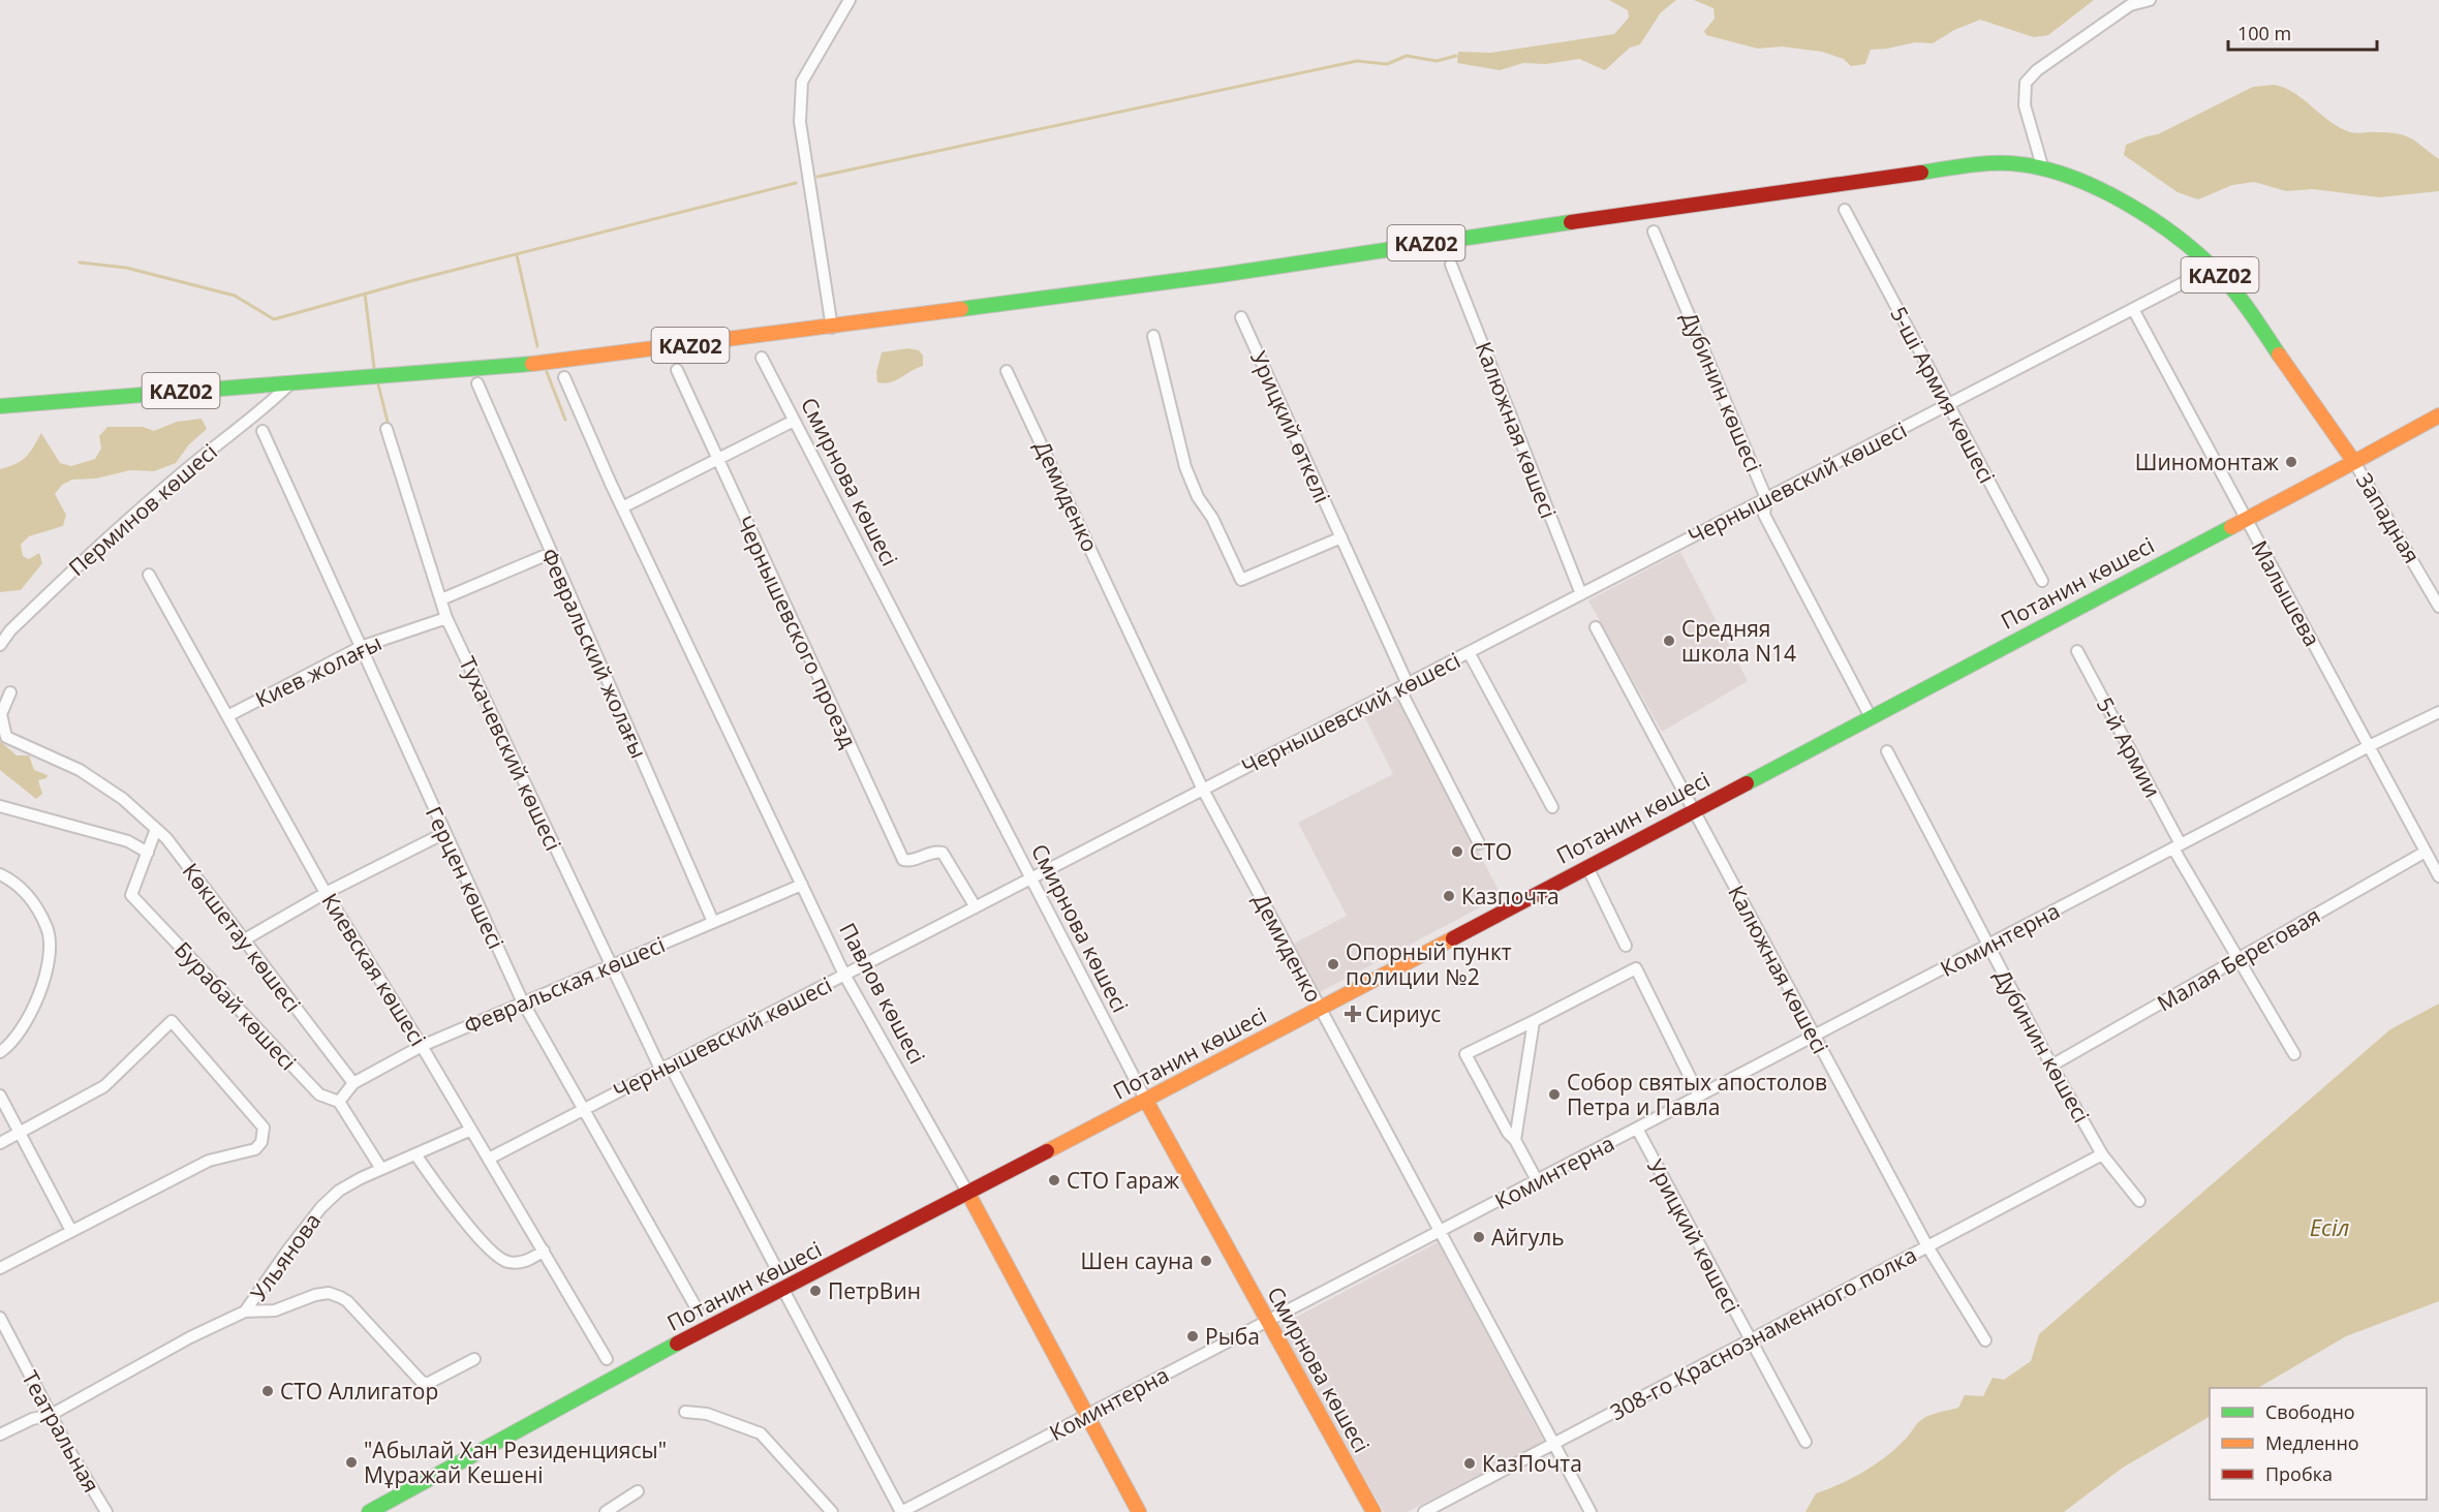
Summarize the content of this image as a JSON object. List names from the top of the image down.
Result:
{
  "streets": {
    "main road": [
      "KAZ02",
      "Смирнова көшесі",
      "Потанин көшесі",
      "Павлов көшесі"
    ],
    "street": [
      "Дубинин көшесі",
      "5-ші Армия көшесі",
      "Урицкий өткелі",
      "Калюжная көшесі",
      "Чернышевский көшесі",
      "Демиденко",
      "Перминов көшесі",
      "Западная",
      "Малышева",
      "Чернышевского проезд",
      "Февральский жолағы",
      "Киев жолағы",
      "5-й Армии",
      "Тухачевский көшесі",
      "Герцен көшесі",
      "Көкшетау көшесі",
      "Коминтерна",
      "Малая Береговая",
      "Киевская көшесі",
      "Февральская көшесі",
      "Бурабай көшесі",
      "Урицкий көшесі",
      "Ульянова",
      "308-го Краснознаменного полка",
      "Театральная"
    ]
  },
  "crossings": [
    ["KAZ02", "Чернышевский көшесі"],
    ["KAZ02", "Перминов көшесі"],
    ["KAZ02", "Западная"],
    ["KAZ02", "Потанин көшесі"],
    ["Дубинин көшесі", "Чернышевский көшесі"],
    ["Дубинин көшесі", "Потанин көшесі"],
    ["Дубинин көшесі", "Коминтерна"],
    ["Дубинин көшесі", "Малая Береговая"],
    ["Дубинин көшесі", "308-го Краснознаменного полка"],
    ["5-ші Армия көшесі", "Чернышевский көшесі"],
    ["Урицкий өткелі", "Чернышевский көшесі"],
    ["Калюжная көшесі", "Чернышевский көшесі"],
    ["Калюжная көшесі", "Потанин көшесі"],
    ["Калюжная көшесі", "Коминтерна"],
    ["Калюжная көшесі", "308-го Краснознаменного полка"],
    ["Смирнова көшесі", "Чернышевский көшесі"],
    ["Смирнова көшесі", "Потанин көшесі"],
    ["Смирнова көшесі", "Коминтерна"],
    ["Чернышевский көшесі", "Демиденко"],
    ["Чернышевский көшесі", "Малышева"],
    ["Чернышевский көшесі", "Чернышевского проезд"],
    ["Чернышевский көшесі", "Тухачевский көшесі"],
    ["Чернышевский көшесі", "Герцен көшесі"],
    ["Чернышевский көшесі", "Киевская көшесі"],
    ["Чернышевский көшесі", "Павлов көшесі"],
    ["Демиденко", "Потанин көшесі"],
    ["Демиденко", "Коминтерна"],
    ["Демиденко", "308-го Краснознаменного полка"],
    ["Западная", "Потанин көшесі"],
    ["Потанин көшесі", "Малышева"],
    ["Потанин көшесі", "Павлов көшесі"],
    ["Малышева", "Коминтерна"],
    ["Малышева", "Малая Береговая"],
    ["Февральский жолағы", "Февральская көшесі"],
    ["Киев жолағы", "Тухачевский көшесі"],
    ["Киев жолағы", "Герцен көшесі"],
    ["Киев жолағы", "Киевская көшесі"],
    ["5-й Армии", "Коминтерна"],
    ["5-й Армии", "Малая Береговая"],
    ["Тухачевский көшесі", "Февральская көшесі"],
    ["Герцен көшесі", "Февральская көшесі"],
    ["Көкшетау көшесі", "Февральская көшесі"],
    ["Көкшетау көшесі", "Бурабай көшесі"],
    ["Коминтерна", "Павлов көшесі"],
    ["Коминтерна", "Урицкий көшесі"],
    ["Киевская көшесі", "Февральская көшесі"],
    ["Киевская көшесі", "Ульянова"],
    ["Февральская көшесі", "Павлов көшесі"],
    ["Февральская көшесі", "Бурабай көшесі"],
    ["Бурабай көшесі", "Ульянова"],
    ["Урицкий көшесі", "308-го Краснознаменного полка"],
    ["Ульянова", "Театральная"]
  ],
  "water": ["Есіл"],
  "places": {
    "other": [
      "Шиномонтаж",
      "Средняя школа N14",
      "СТО",
      "Казпочта",
      "Опорный пункт полиции №2",
      "Собор святых апостолов Петра и Павла",
      "СТО Гараж",
      "Айгуль",
      "Шен сауна",
      "ПетрВин",
      "Рыба",
      "СТО Аллигатор",
      "\"Абылай Хан Резиденциясы\" Мұражай Кешені",
      "КазПочта"
    ],
    "health": ["Сириус"]
  },
  "legend": ["Свободно", "Медленно", "Пробка"],
  "scale_bar": "100 m"
}
